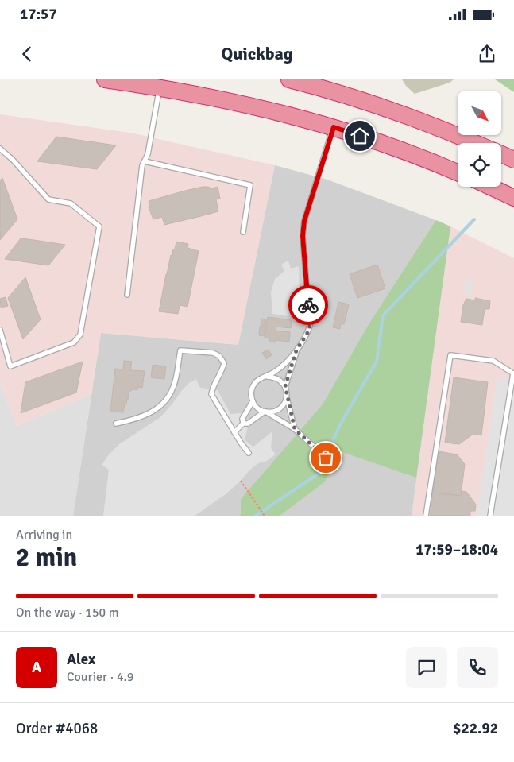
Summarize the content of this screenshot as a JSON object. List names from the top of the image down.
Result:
{
  "north": "bottom right",
  "page": {
    "status": "17:57",
    "header": "Quickbag",
    "heading": ["2 min", "Arriving in", "17:59–18:04"],
    "panel": [
      "Alex",
      "Courier · 4.9",
      "Order #4068",
      "$22.92"
    ],
    "bar": "On the way · 150 m",
    "round": "A"
  }
}
